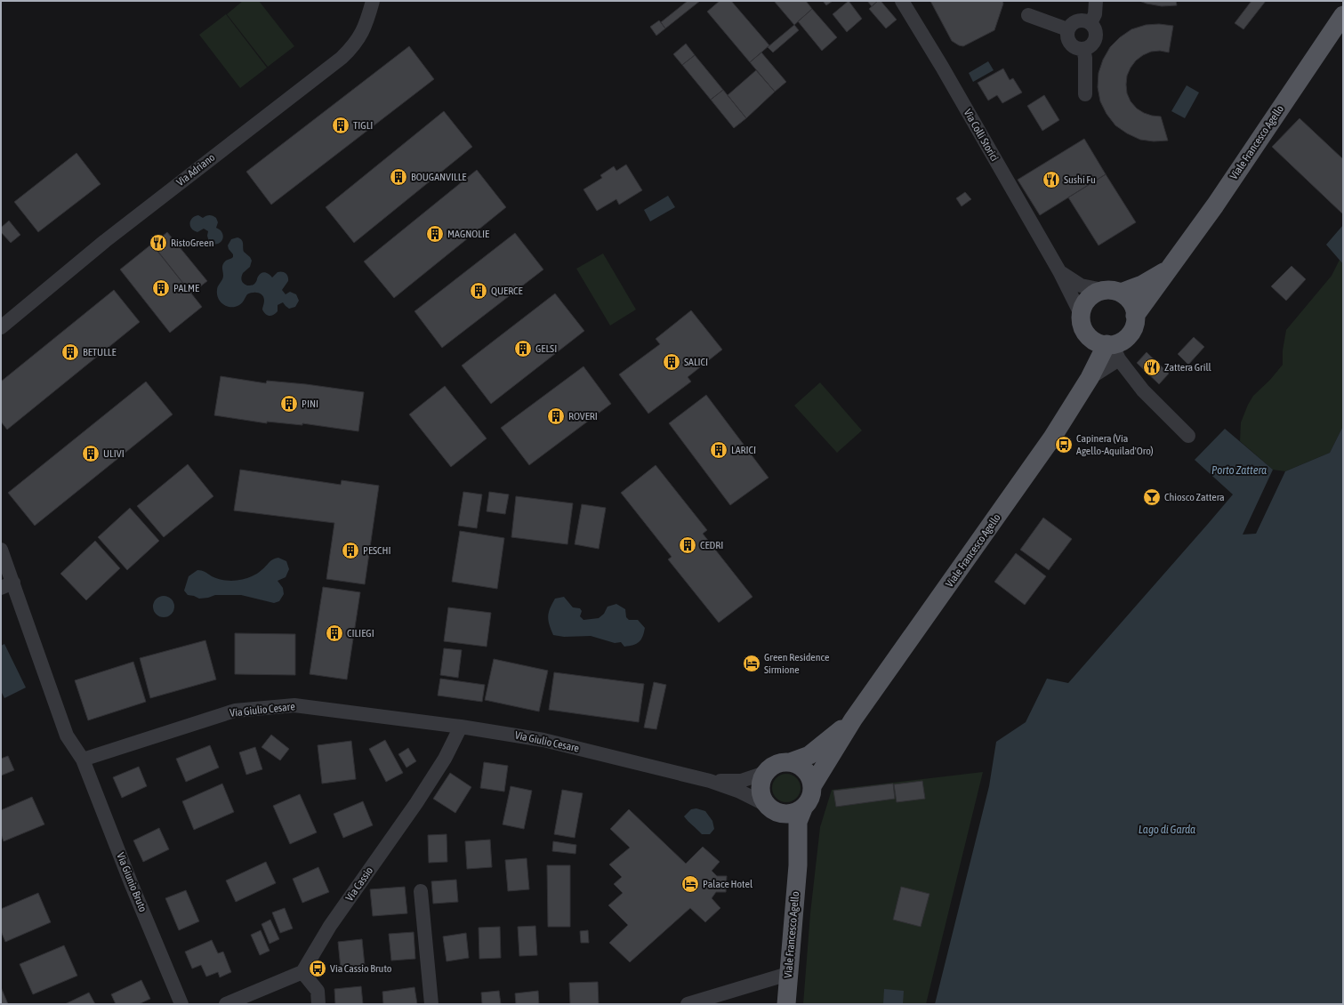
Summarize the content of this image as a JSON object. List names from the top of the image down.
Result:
{
  "streets": {
    "main road": ["Viale Francesco Agello"],
    "street": [
      "Via Colli Storici",
      "Via Adriano",
      "Via Giulio Cesare",
      "Via Giunio Bruto",
      "Via Cassio"
    ]
  },
  "crossings": [
    ["Via Colli Storici", "Viale Francesco Agello"],
    ["Viale Francesco Agello", "Via Giulio Cesare"],
    ["Via Giulio Cesare", "Via Giunio Bruto"],
    ["Via Giulio Cesare", "Via Cassio"]
  ],
  "water": ["Porto Zattera", "Lago di Garda"],
  "places": {
    "building": [
      "TIGLI",
      "BOUGANVILLE",
      "MAGNOLIE",
      "PALME",
      "QUERCE",
      "GELSI",
      "BETULLE",
      "SALICI",
      "PINI",
      "ROVERI",
      "LARICI",
      "ULIVI",
      "CEDRI",
      "PESCHI",
      "CILIEGI"
    ],
    "restaurant": ["Sushi Fu", "RistoGreen", "Zattera Grill"],
    "bus stop": ["Capinera (Via Agello-Aquilad'Oro)", "Via Cassio Bruto"],
    "bar": ["Chiosco Zattera"],
    "hotel": ["Green Residence Sirmione", "Palace Hotel"]
  }
}
